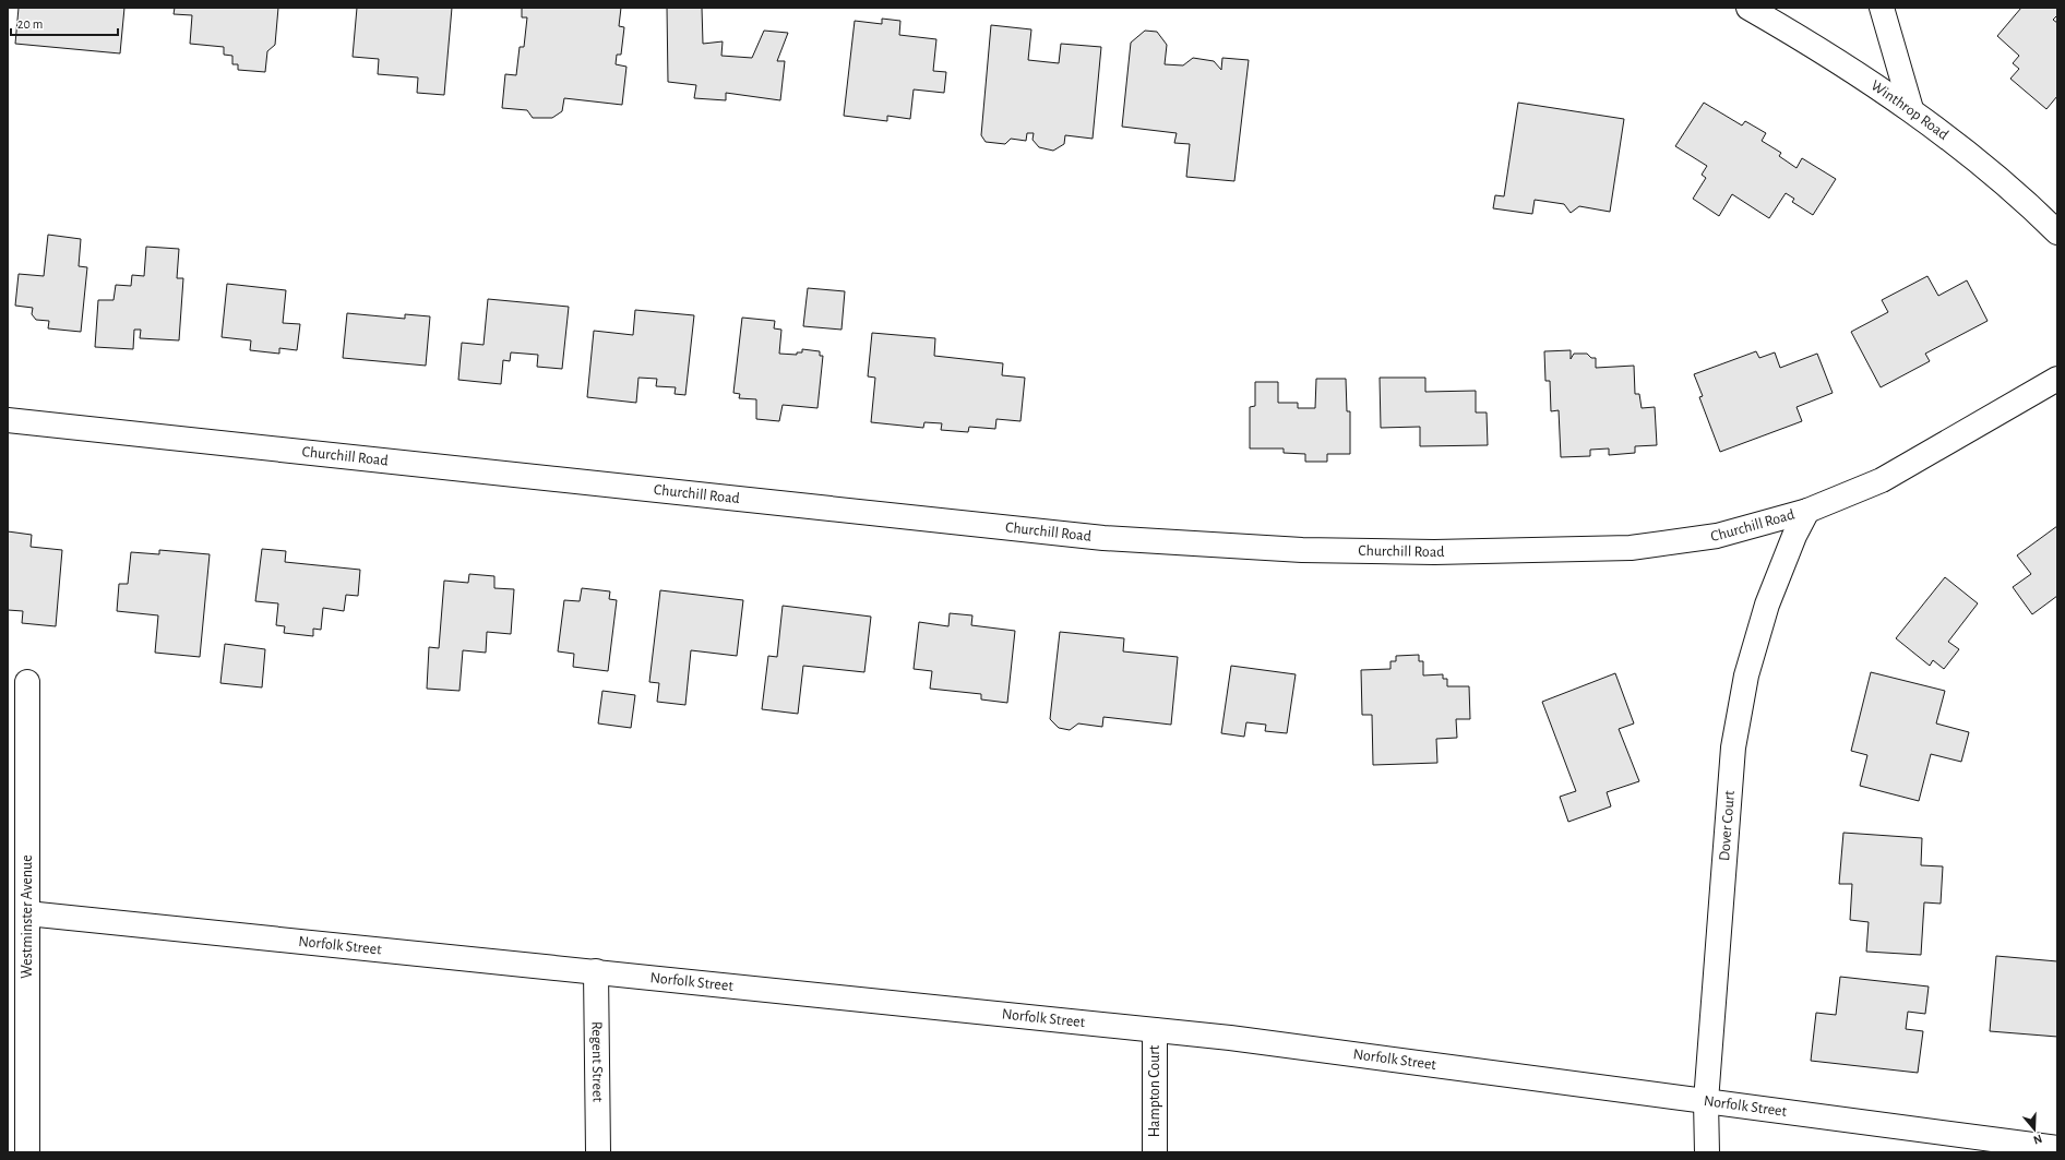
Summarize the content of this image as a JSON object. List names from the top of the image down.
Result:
{
  "streets": {
    "street": [
      "Winthrop Road",
      "Churchill Road",
      "Dover Court",
      "Westminster Avenue",
      "Norfolk Street",
      "Regent Street",
      "Hampton Court"
    ]
  },
  "crossings": [
    ["Churchill Road", "Dover Court"],
    ["Dover Court", "Norfolk Street"],
    ["Westminster Avenue", "Norfolk Street"],
    ["Norfolk Street", "Regent Street"],
    ["Norfolk Street", "Hampton Court"]
  ],
  "scale_bar": "20 m",
  "north": "bottom"
}
